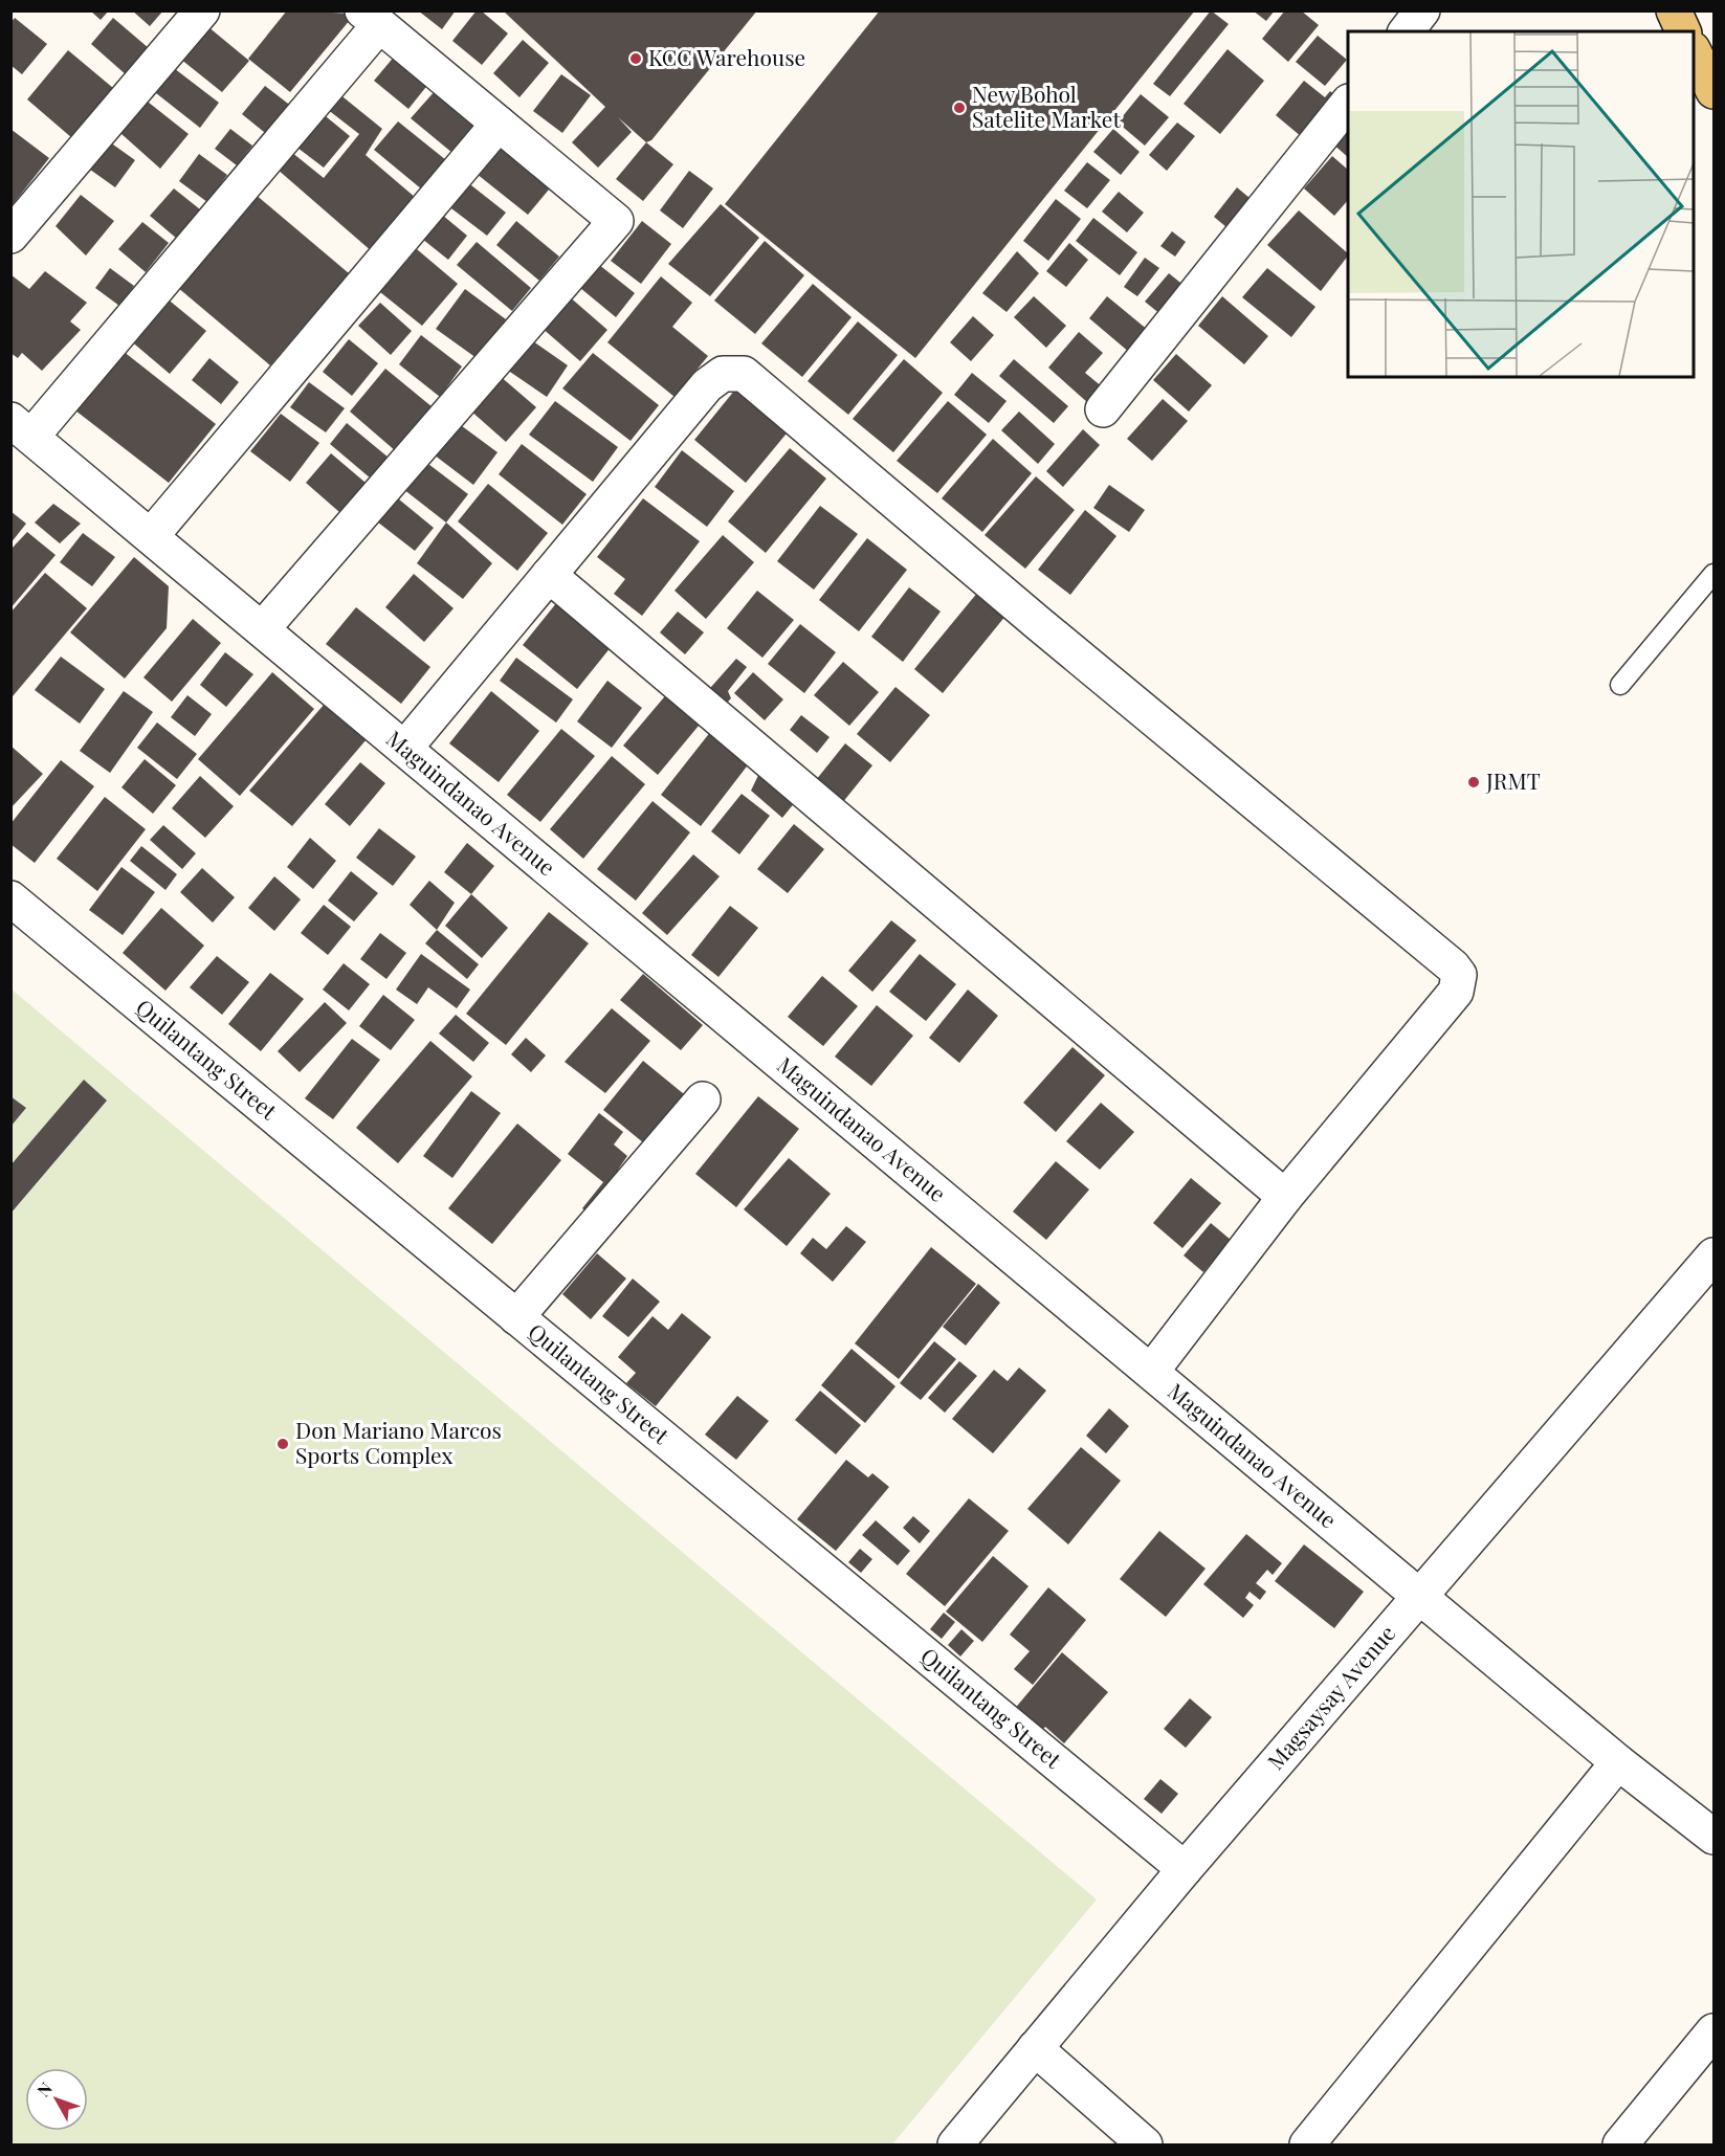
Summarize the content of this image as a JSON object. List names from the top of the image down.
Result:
{
  "streets": {
    "street": ["Maguindanao Avenue", "Quilantang Street", "Magsaysay Avenue"]
  },
  "crossings": [
    ["Maguindanao Avenue", "Magsaysay Avenue"],
    ["Quilantang Street", "Magsaysay Avenue"]
  ],
  "places": [
    "KCC Warehouse",
    "New Bohol Satelite Market",
    "JRMT",
    "Don Mariano Marcos Sports Complex"
  ],
  "north": "top left"
}
